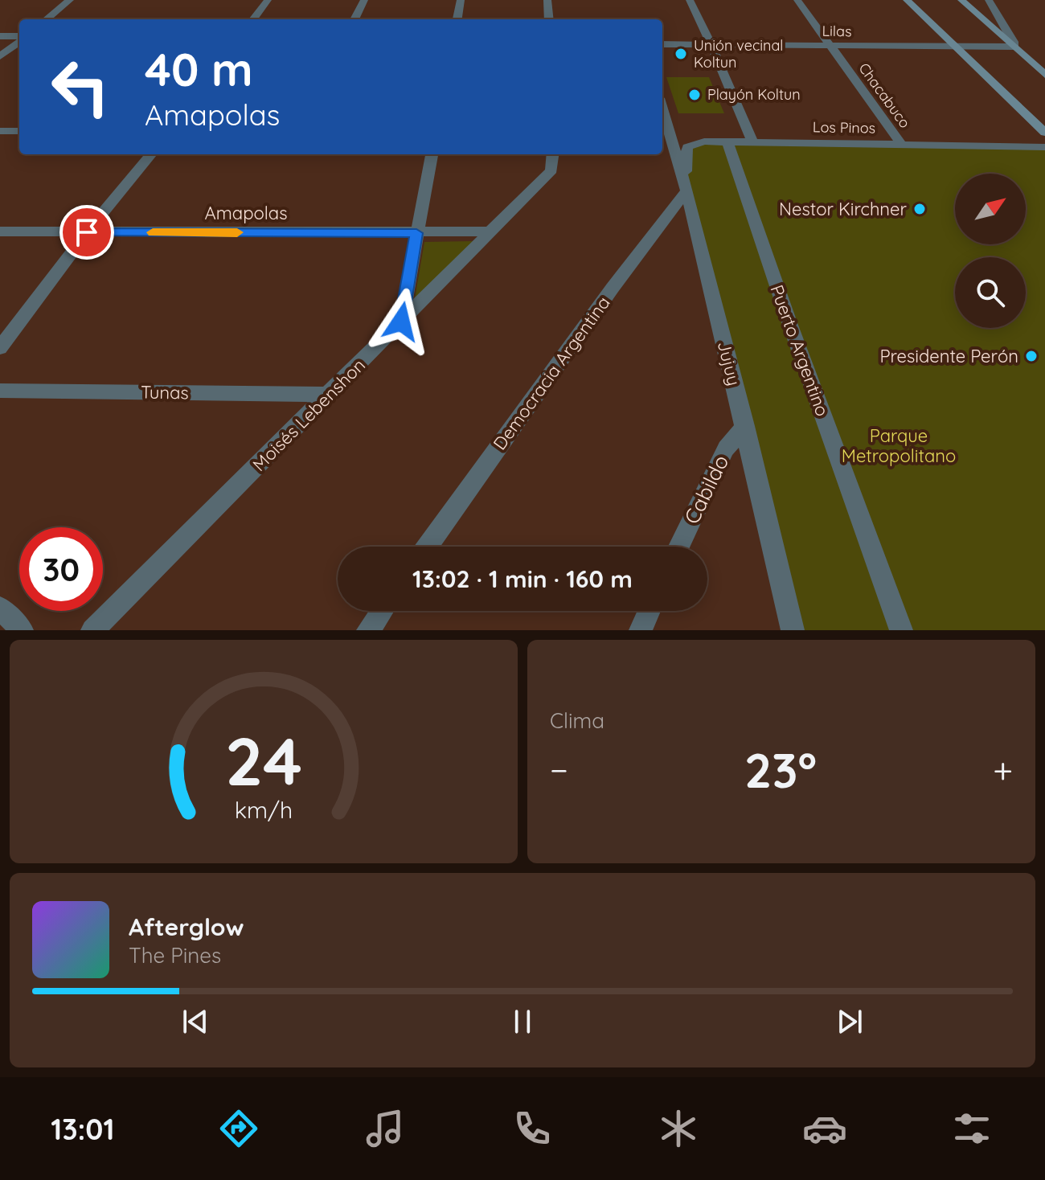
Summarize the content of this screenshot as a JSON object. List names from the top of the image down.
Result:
{
  "streets": {
    "street": [
      "Lilas",
      "Chacabuco",
      "Los Pinos",
      "Amapolas",
      "Puerto Argentino",
      "Jujuy",
      "Democracia Argentina",
      "Tunas",
      "Moisés Lebenshon",
      "Cabildo"
    ]
  },
  "crossings": [
    ["Lilas", "Chacabuco"],
    ["Chacabuco", "Los Pinos"],
    ["Los Pinos", "Puerto Argentino"],
    ["Los Pinos", "Jujuy"],
    ["Los Pinos", "Democracia Argentina"],
    ["Amapolas", "Moisés Lebenshon"],
    ["Jujuy", "Democracia Argentina"],
    ["Jujuy", "Cabildo"],
    ["Tunas", "Moisés Lebenshon"]
  ],
  "parks": ["Parque Metropolitano"],
  "places": [
    "Unión vecinal Koltun",
    "Playón Koltun",
    "Nestor Kirchner",
    "Presidente Perón"
  ],
  "north": "top right",
  "page": {
    "turn": ["40 m", "Amapolas"],
    "limit": "30",
    "trip": "13:02 · 1 min · 160 m",
    "tile": "Clima",
    "heat": ["−", "23°", "+"],
    "song": ["Afterglow", "The Pines"],
    "tabs": "13:01",
    "gauge": ["24", "km/h"]
  }
}
